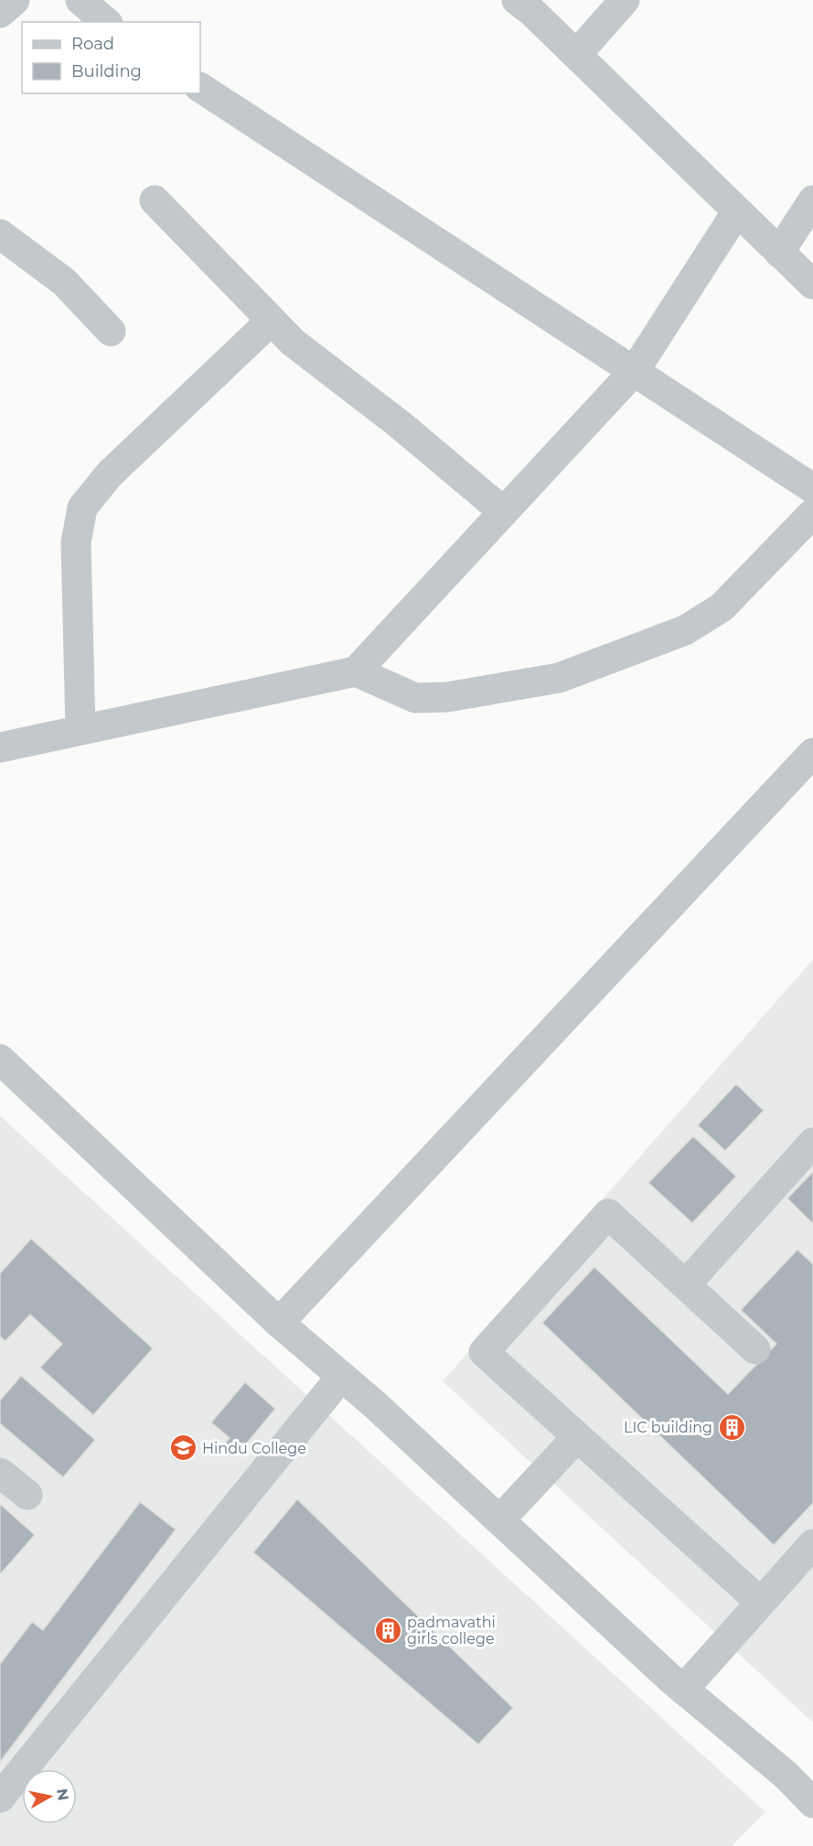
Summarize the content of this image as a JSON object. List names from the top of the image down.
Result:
{
  "places": {
    "building": ["LIC building", "padmavathi girls college"],
    "school or university": ["Hindu College"]
  },
  "legend": ["Road", "Building"],
  "north": "right"
}
